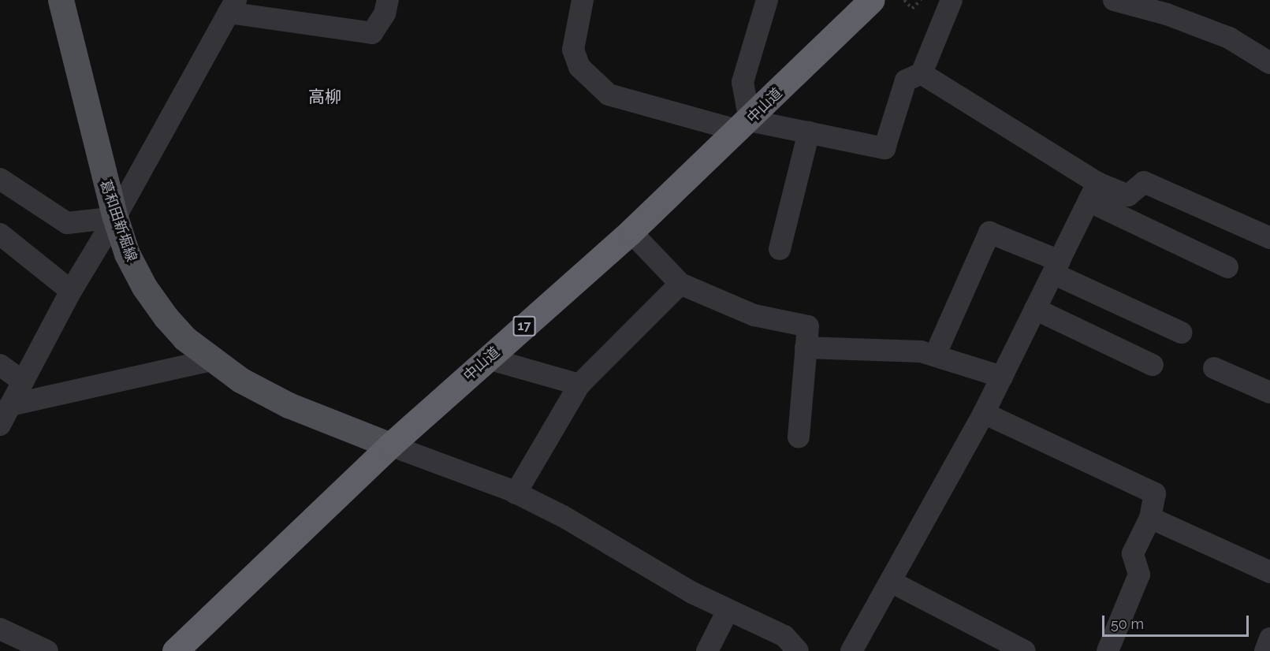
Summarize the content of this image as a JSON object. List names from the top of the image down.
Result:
{
  "streets": {
    "highway": ["中山道", "17"],
    "main road": ["葛和田新堀線"]
  },
  "crossings": [
    ["中山道", "葛和田新堀線"]
  ],
  "districts": ["高柳"],
  "scale_bar": "50 m"
}
